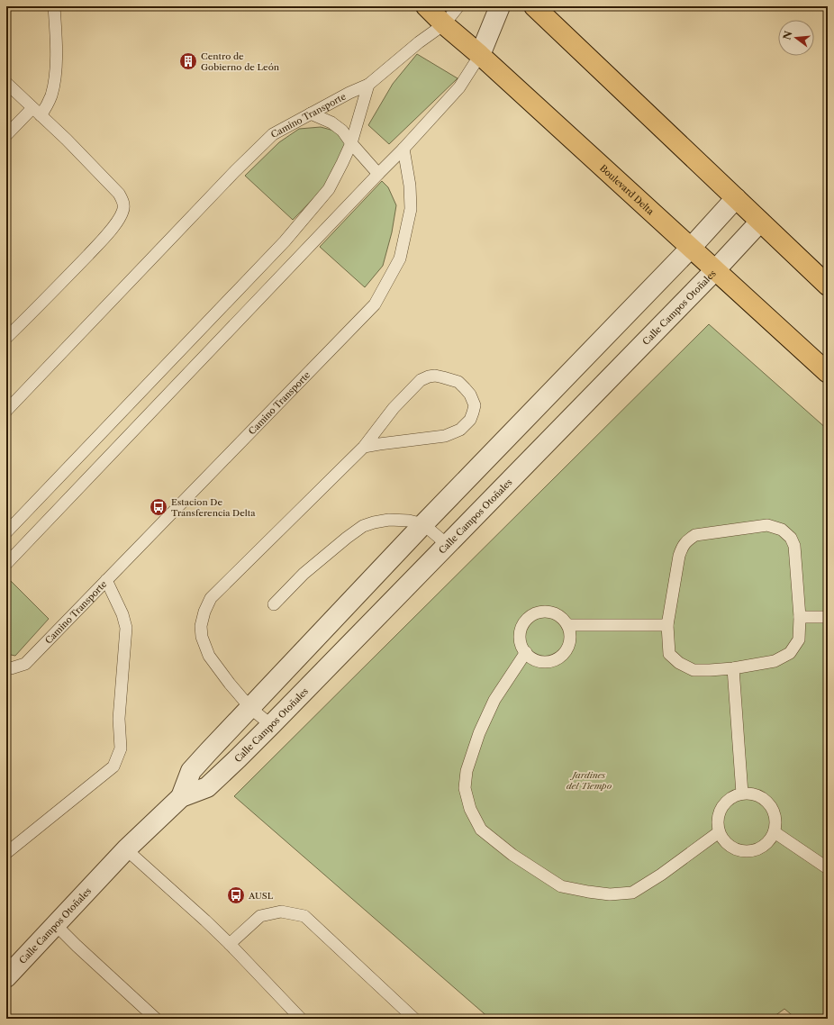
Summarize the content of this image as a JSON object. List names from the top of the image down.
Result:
{
  "streets": {
    "main road": ["Boulevard Delta"],
    "street": ["Calle Campos Otoñales"],
    "lane": ["Camino Transporte"]
  },
  "crossings": [
    ["Camino Transporte", "Boulevard Delta"],
    ["Boulevard Delta", "Calle Campos Otoñales"]
  ],
  "parks": ["Jardines del Tiempo"],
  "places": {
    "building": ["Centro de Gobierno de León"],
    "bus stop": ["Estacion De Transferencia Delta", "AUSL"]
  },
  "north": "left"
}
